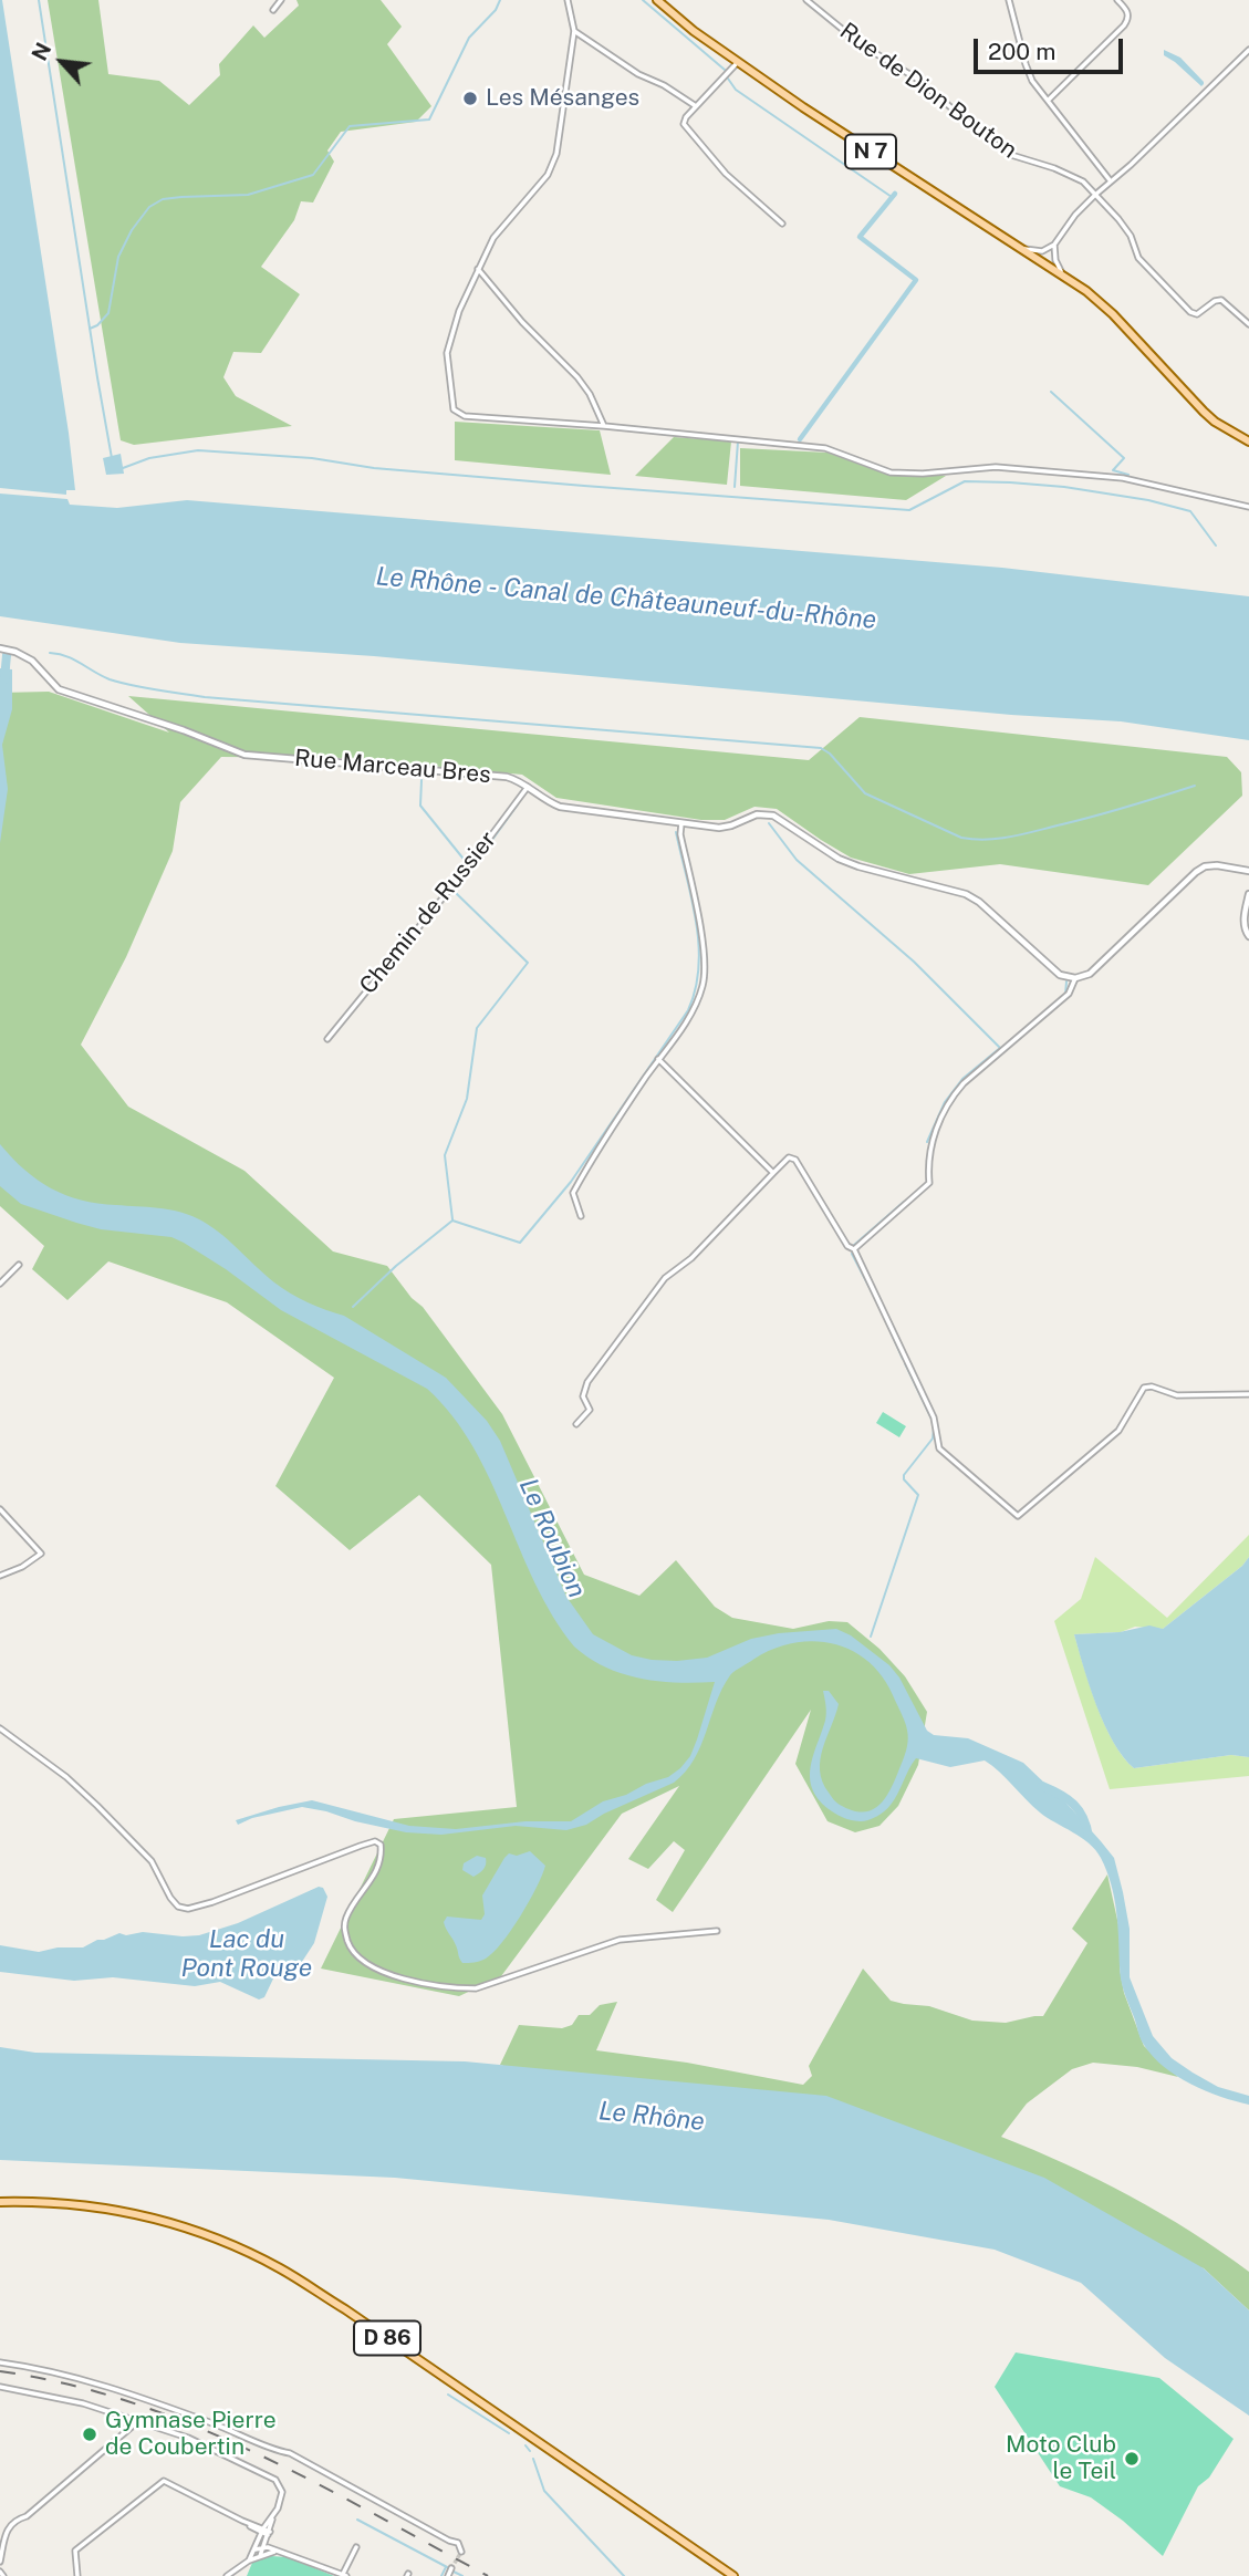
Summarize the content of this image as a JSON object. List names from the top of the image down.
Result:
{
  "streets": {
    "main road": ["N 7", "D 86"],
    "street": ["Rue de Dion Bouton", "Rue Marceau Bres", "Chemin de Russier"]
  },
  "crossings": [
    ["Rue Marceau Bres", "Chemin de Russier"]
  ],
  "water": [
    "Le Rhône - Canal de Châteauneuf-du-Rhône",
    "Le Roubion",
    "Lac du Pont Rouge",
    "Le Rhône"
  ],
  "places": ["Les Mésanges", "Gymnase Pierre de Coubertin", "Moto Club le Teil"],
  "scale_bar": "200 m",
  "north": "top left"
}
